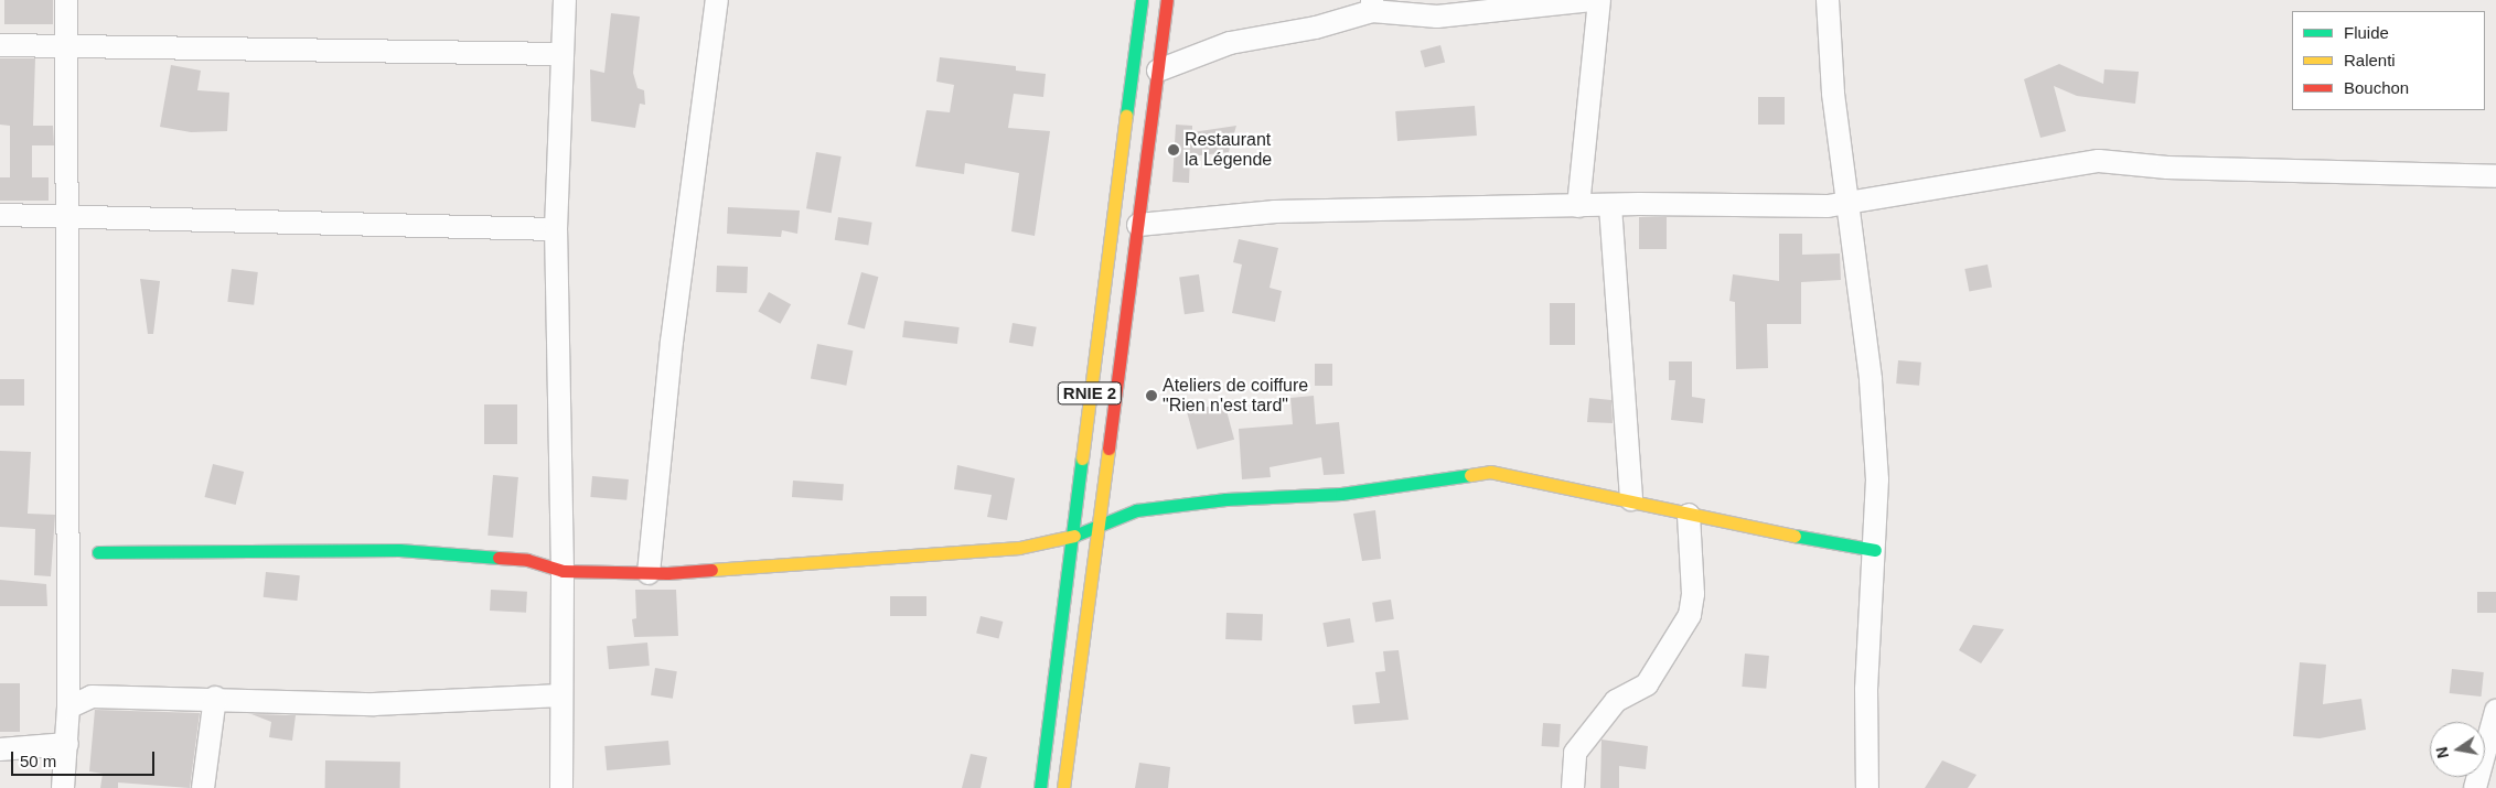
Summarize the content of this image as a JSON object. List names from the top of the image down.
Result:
{
  "streets": {
    "main road": ["RNIE 2"]
  },
  "places": ["Restaurant la Légende", "Ateliers de coiffure \"Rien n'est tard\""],
  "legend": ["Fluide", "Ralenti", "Bouchon"],
  "scale_bar": "50 m",
  "north": "left"
}
